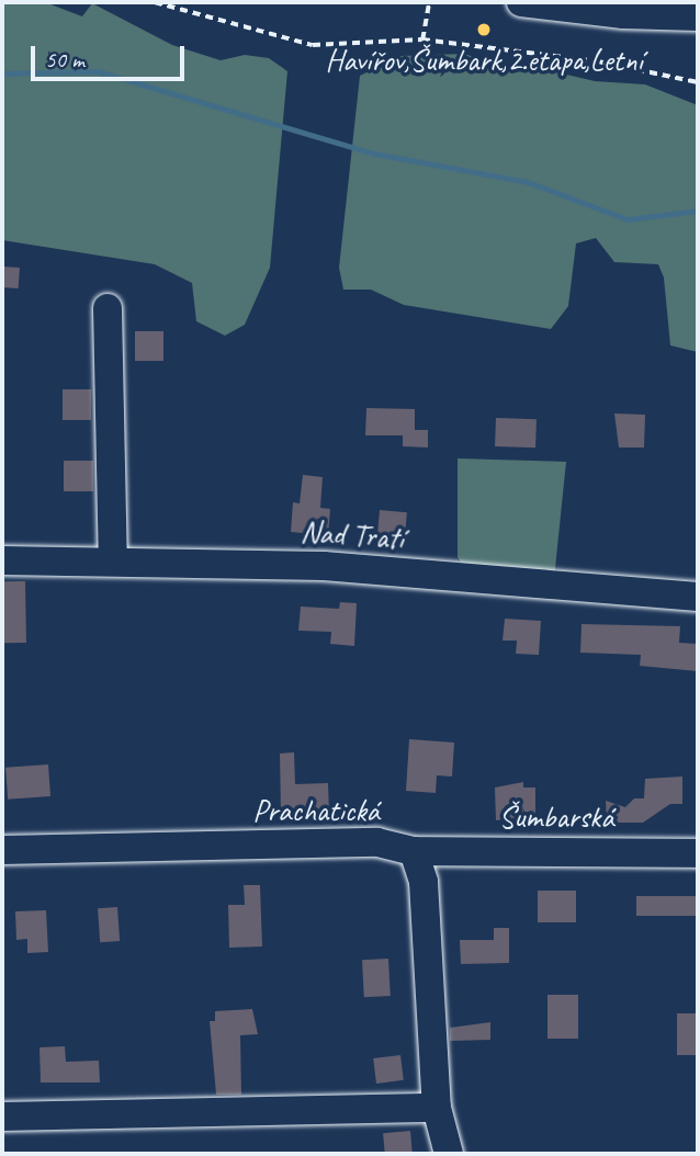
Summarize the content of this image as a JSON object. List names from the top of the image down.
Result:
{
  "streets": {
    "street": ["Nad Tratí", "Prachatická", "Šumbarská"]
  },
  "crossings": [
    ["Prachatická", "Šumbarská"]
  ],
  "places": ["Havířov,Šumbark,2.etapa,Letní"],
  "scale_bar": "50 m"
}
